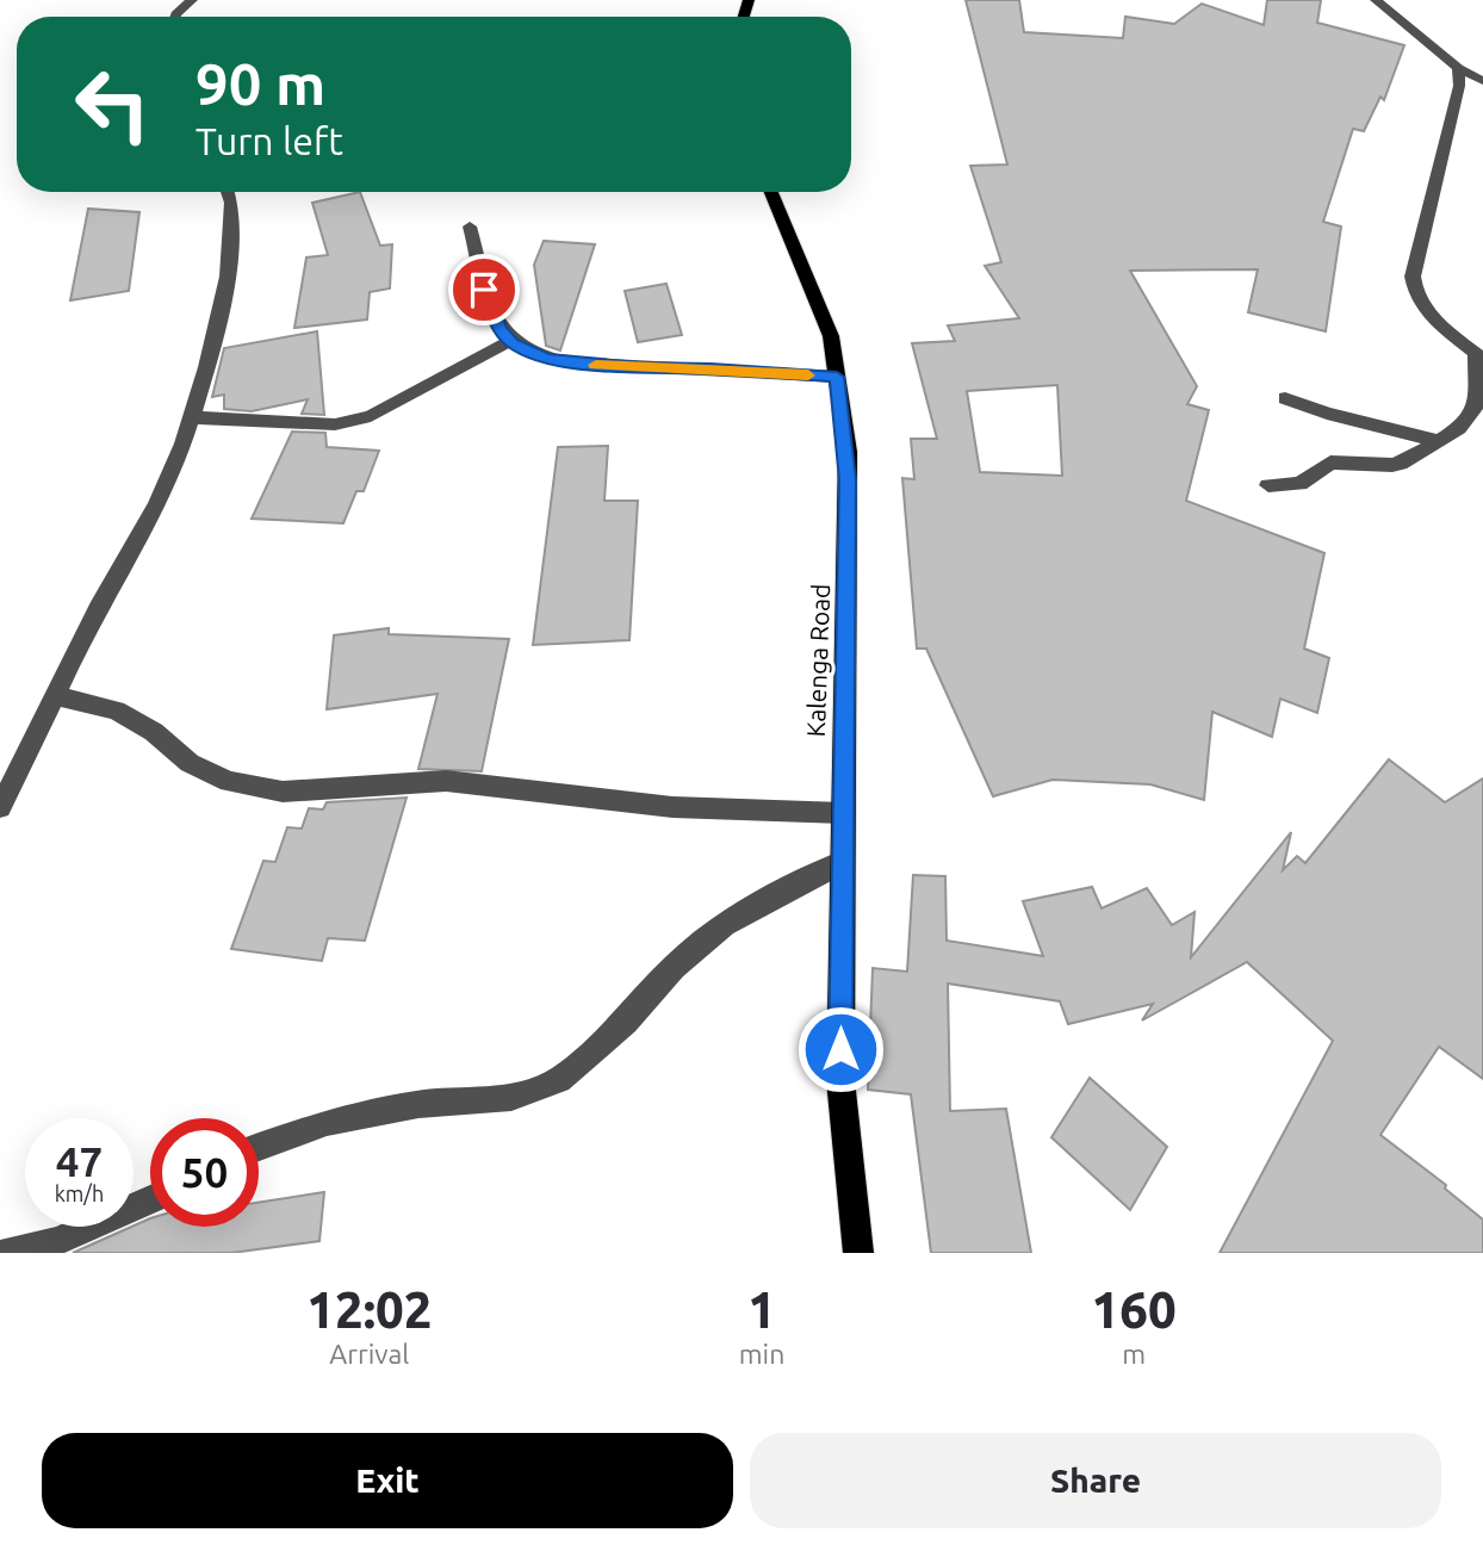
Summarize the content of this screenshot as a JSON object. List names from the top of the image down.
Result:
{
  "streets": {
    "main road": ["Kalenga Road"]
  },
  "page": {
    "turn": ["90 m", "Turn left"],
    "speed": "47 km/h",
    "limit": "50",
    "eta": [
      "12:02",
      "Arrival",
      "1",
      "min",
      "160",
      "m"
    ],
    "buttons": ["Exit", "Share"]
  }
}
